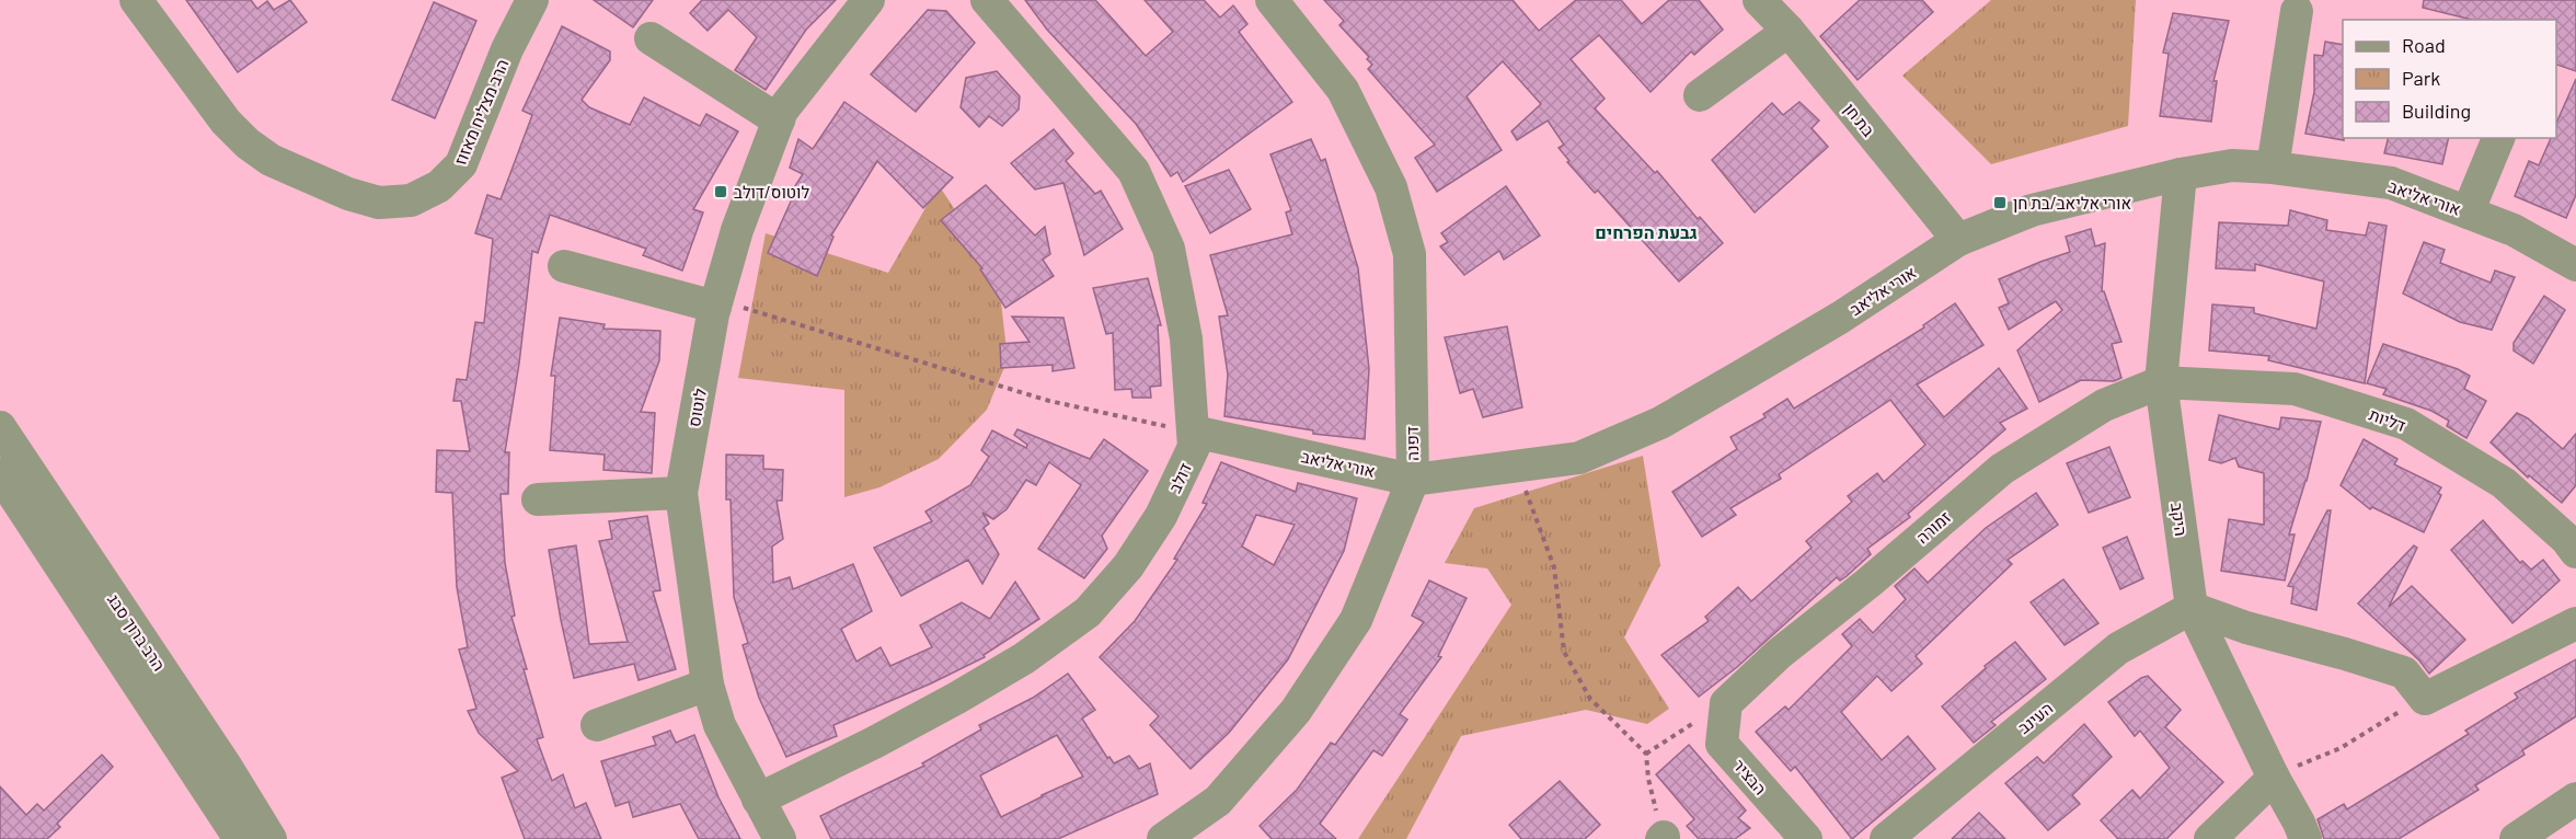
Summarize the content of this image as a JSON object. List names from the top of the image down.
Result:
{
  "streets": {
    "street": [
      "הרב מצליח מאזוז",
      "בת חן",
      "אורי אליאב",
      "לוטוס",
      "דליות",
      "דפנה",
      "דולב",
      "היקב",
      "זמורה",
      "הרב ברוך סבג",
      "העינב",
      "הבציר"
    ]
  },
  "crossings": [
    ["בת חן", "אורי אליאב"],
    ["אורי אליאב", "דפנה"],
    ["אורי אליאב", "דולב"],
    ["אורי אליאב", "היקב"],
    ["לוטוס", "דולב"],
    ["דליות", "היקב"],
    ["דליות", "זמורה"],
    ["היקב", "זמורה"],
    ["היקב", "העינב"],
    ["זמורה", "הבציר"]
  ],
  "districts": ["גבעת הפרחים"],
  "places": {
    "transit": ["לוטוס/דולב", "אורי אליאב/בת חן"]
  },
  "legend": ["Road", "Park", "Building"]
}
